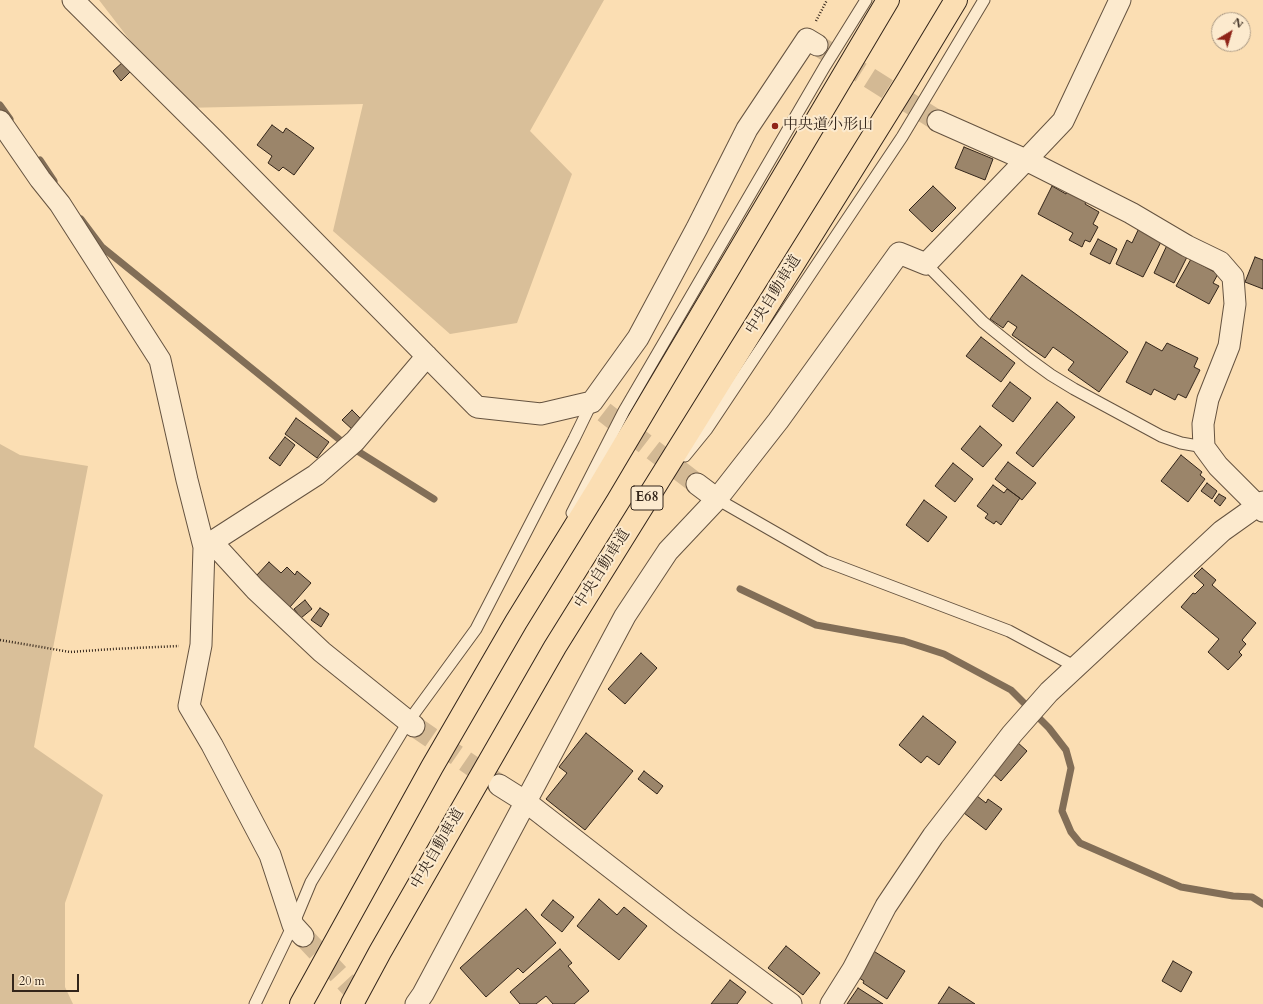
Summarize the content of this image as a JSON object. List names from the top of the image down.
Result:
{
  "streets": {
    "highway": ["中央自動車道", "E68"]
  },
  "places": ["中央道小形山"],
  "scale_bar": "20 m",
  "north": "top right"
}
